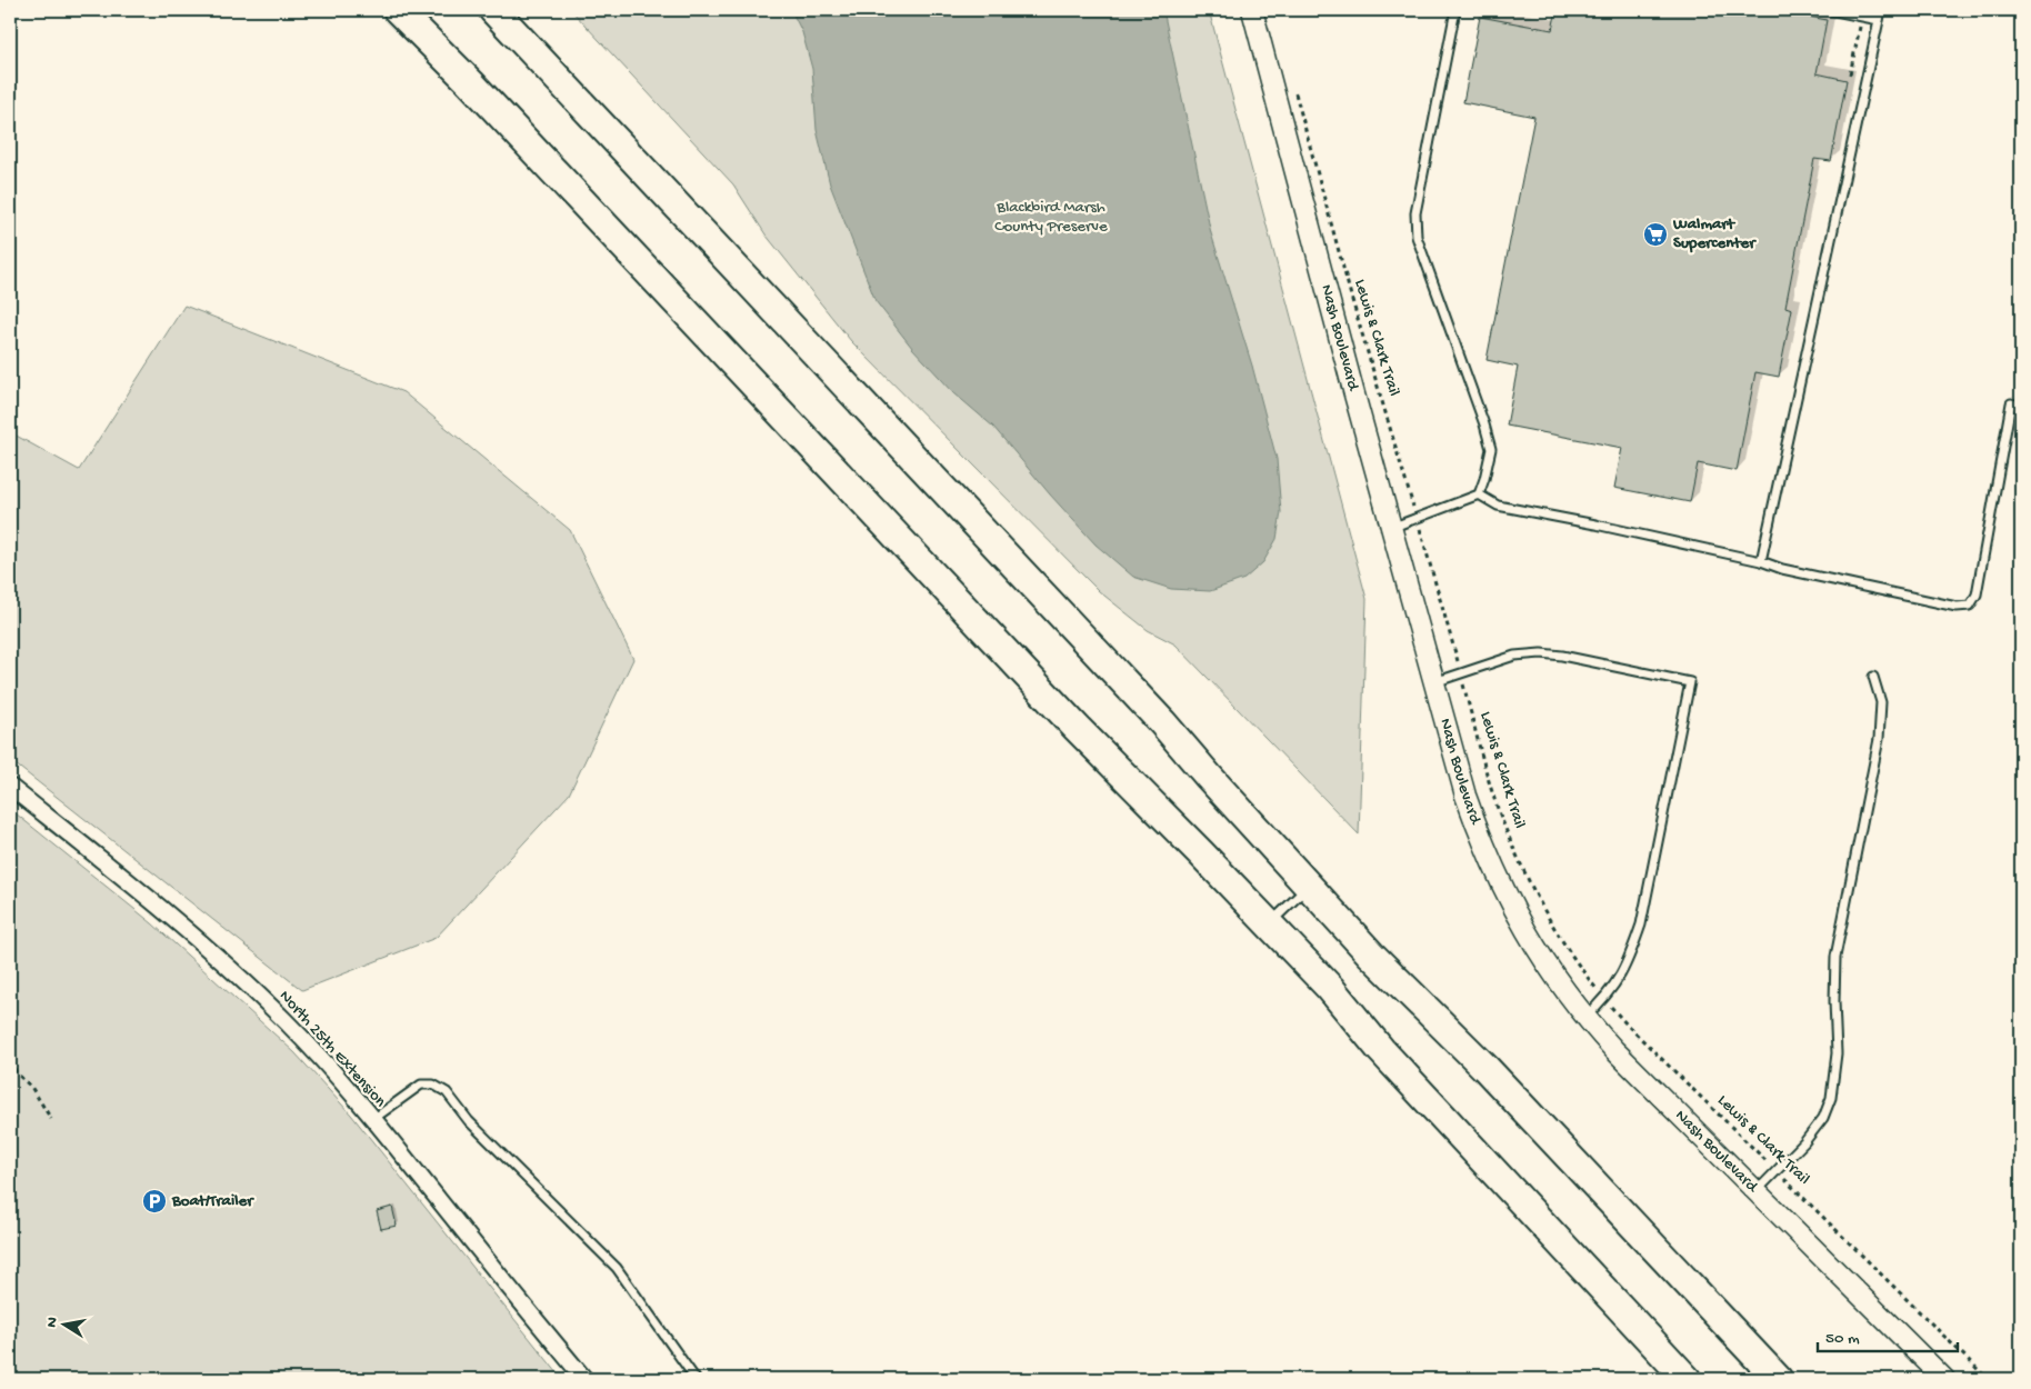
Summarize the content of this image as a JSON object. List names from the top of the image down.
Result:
{
  "streets": {
    "street": ["Nash Boulevard", "North 25th Extension"],
    "path": ["Lewis & Clark Trail"]
  },
  "parks": ["Blackbird Marsh County Preserve"],
  "places": {
    "supermarket": ["Walmart Supercenter"],
    "parking": ["Boat/Trailer"]
  },
  "scale_bar": "50 m",
  "north": "left"
}
